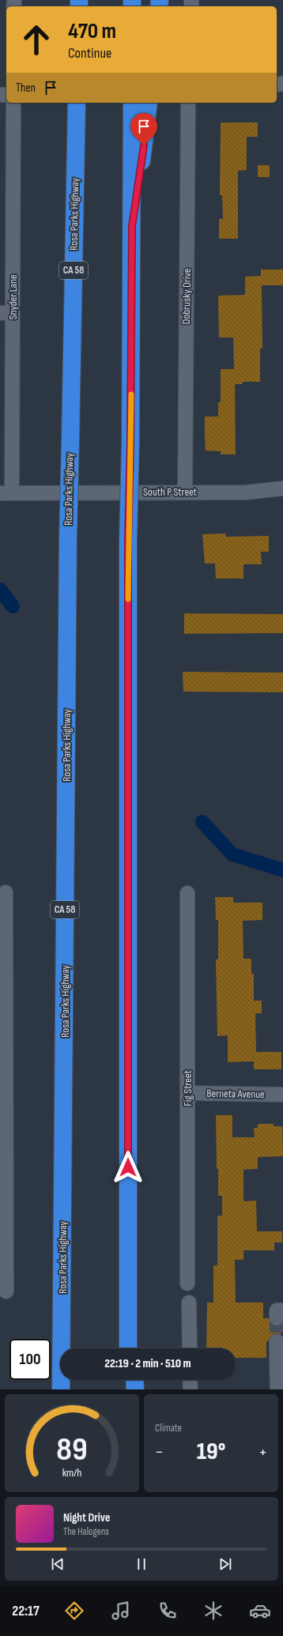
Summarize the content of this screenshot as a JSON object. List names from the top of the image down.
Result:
{
  "streets": {
    "highway": ["Rosa Parks Highway", "CA 58"],
    "street": [
      "Dobrusky Drive",
      "Snyder Lane",
      "South P Street",
      "Fig Street",
      "Berneta Avenue"
    ]
  },
  "crossings": [
    ["Dobrusky Drive", "South P Street"],
    ["Snyder Lane", "South P Street"],
    ["Fig Street", "Berneta Avenue"]
  ],
  "page": {
    "turn": ["470 m", "Continue"],
    "then": "Then",
    "limit": "100",
    "trip": "22:19 · 2 min · 510 m",
    "tile": "Climate",
    "heat": ["−", "19°", "+"],
    "song": ["Night Drive", "The Halogens"],
    "tabs": "22:17",
    "gauge": ["89", "km/h"]
  }
}
